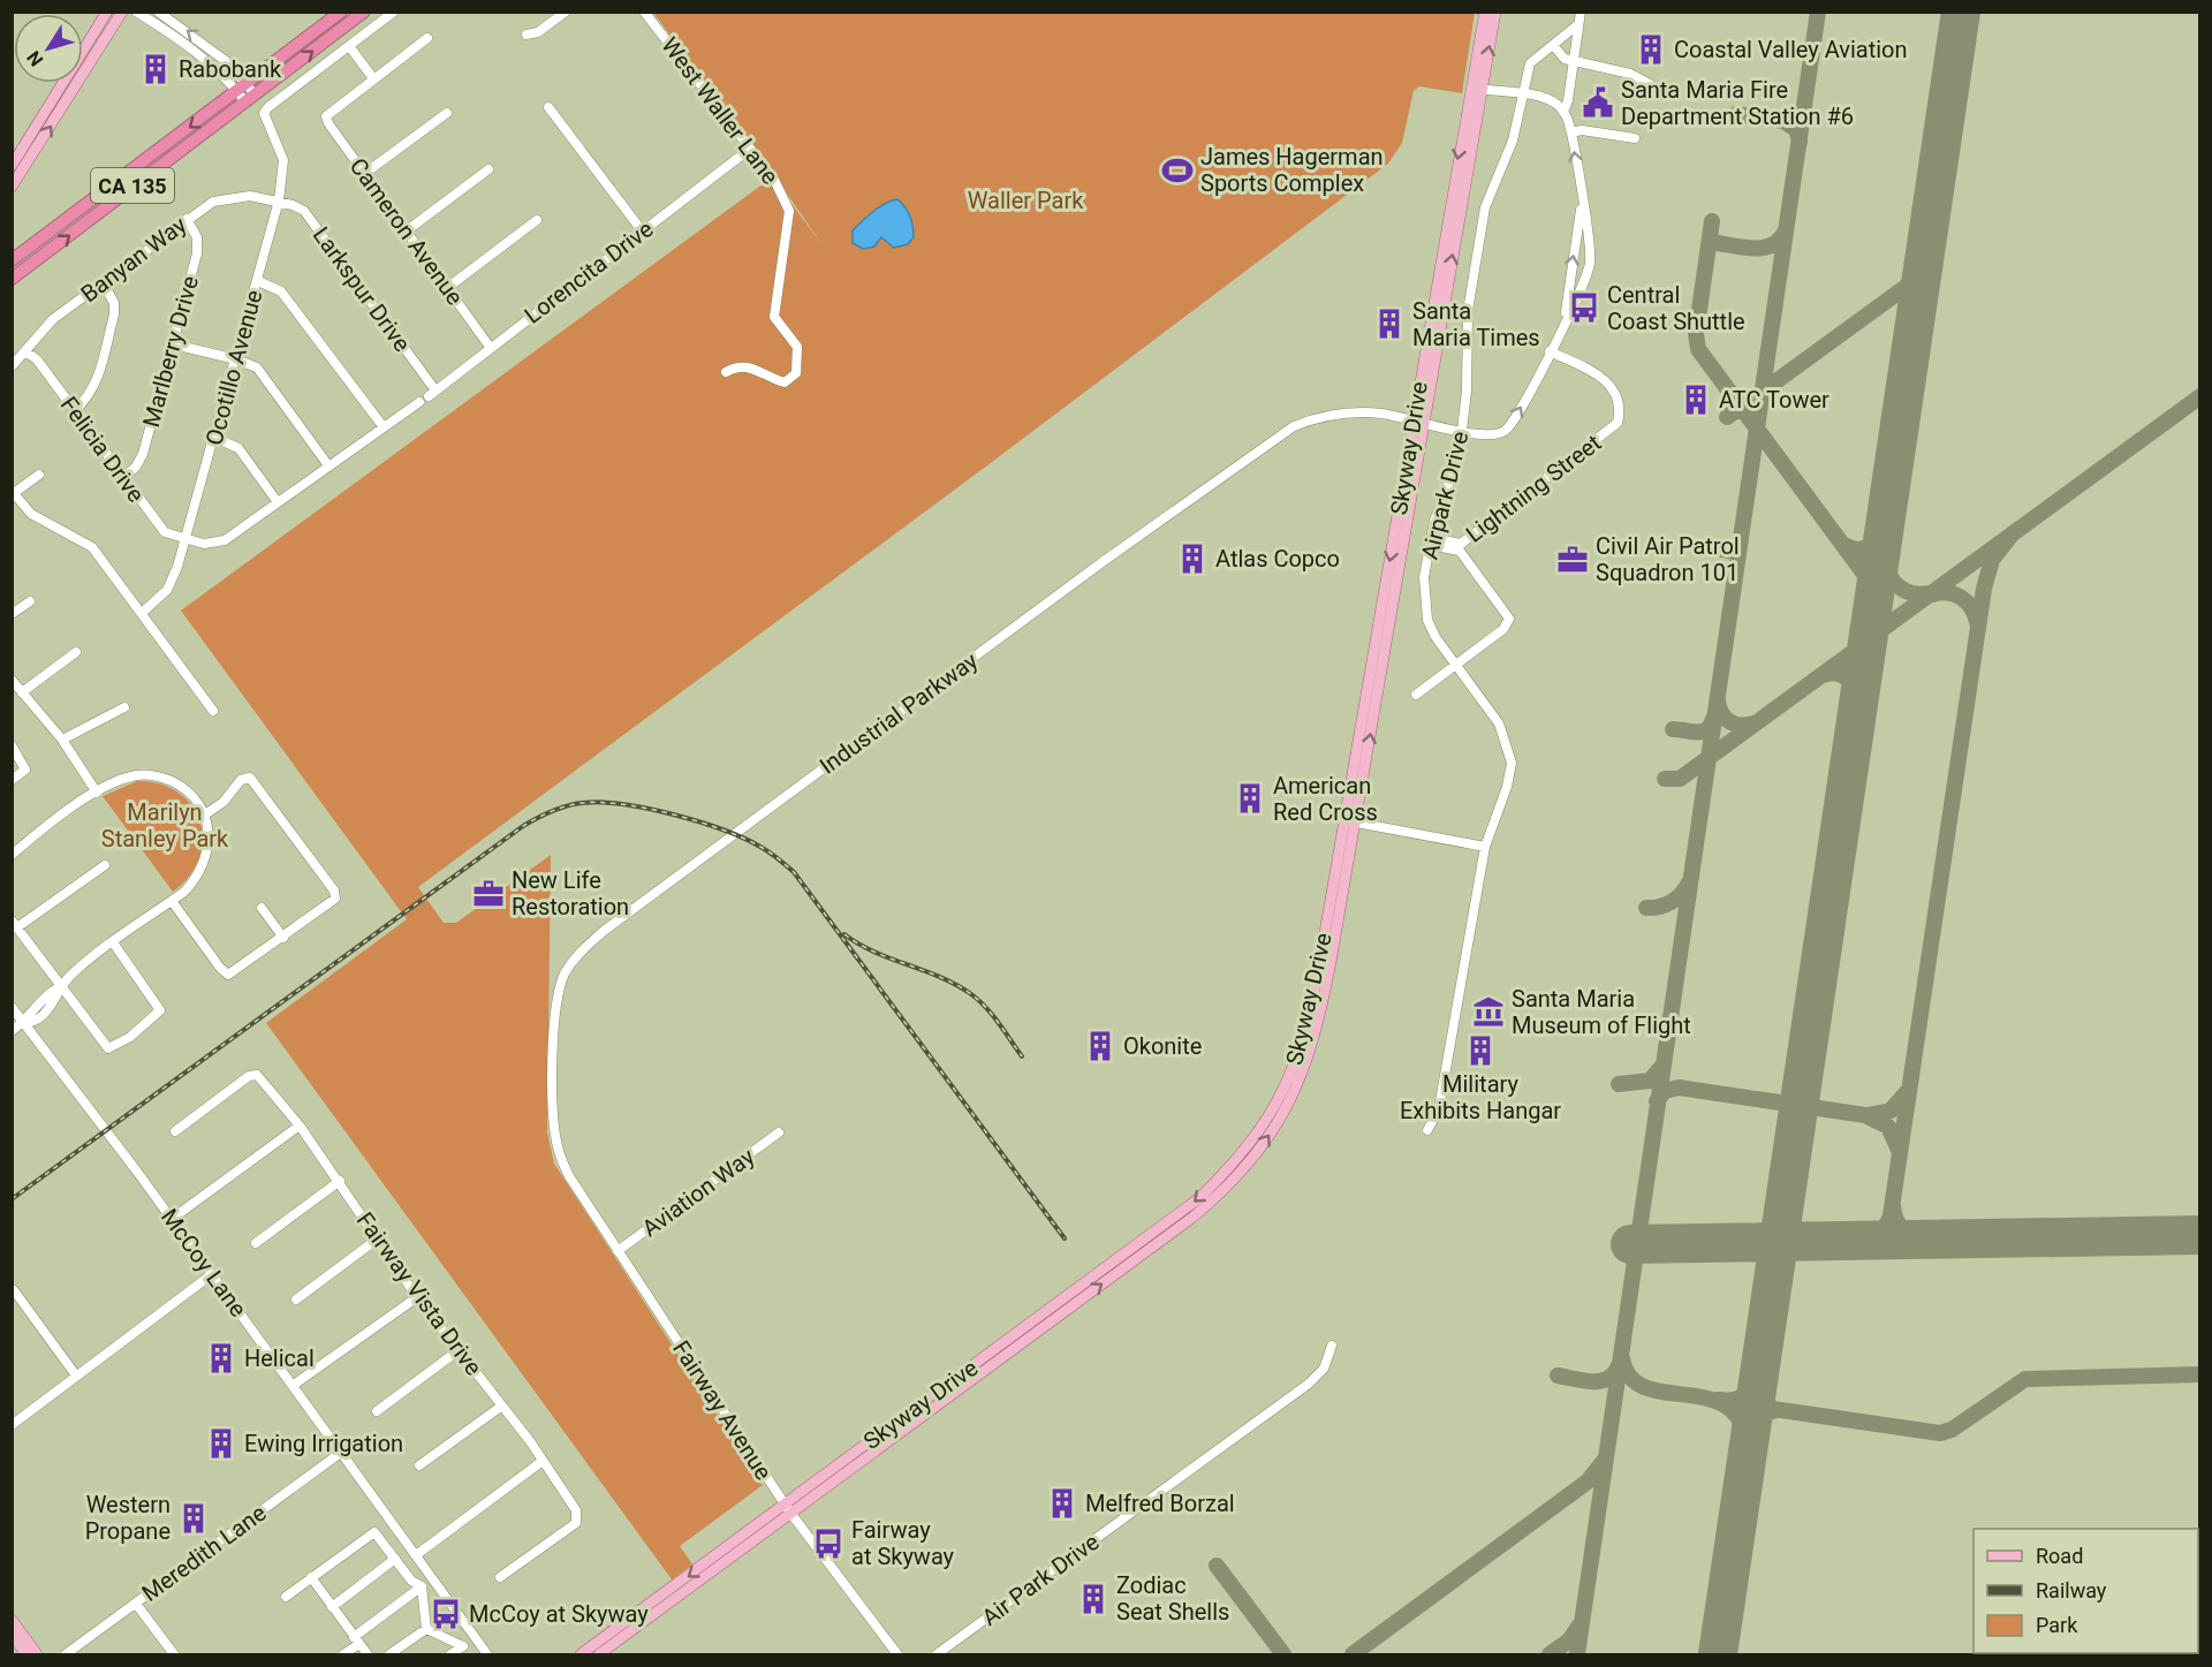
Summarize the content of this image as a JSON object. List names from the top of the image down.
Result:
{
  "streets": {
    "highway": ["CA 135"],
    "main road": ["Skyway Drive"],
    "street": [
      "West Waller Lane",
      "Cameron Avenue",
      "Banyan Way",
      "Lorencita Drive",
      "Larkspur Drive",
      "Marlberry Drive",
      "Ocotillo Avenue",
      "Felicia Drive",
      "Lightning Street",
      "Airpark Drive",
      "Industrial Parkway",
      "Aviation Way",
      "McCoy Lane",
      "Fairway Vista Drive",
      "Fairway Avenue",
      "Meredith Lane",
      "Air Park Drive"
    ]
  },
  "crossings": [
    ["West Waller Lane", "Lorencita Drive"],
    ["Cameron Avenue", "Lorencita Drive"],
    ["Banyan Way", "Larkspur Drive"],
    ["Banyan Way", "Marlberry Drive"],
    ["Banyan Way", "Ocotillo Avenue"],
    ["Banyan Way", "Felicia Drive"],
    ["Lorencita Drive", "Larkspur Drive"],
    ["Larkspur Drive", "Ocotillo Avenue"],
    ["Marlberry Drive", "Felicia Drive"],
    ["Ocotillo Avenue", "Felicia Drive"],
    ["Skyway Drive", "Industrial Parkway"],
    ["Skyway Drive", "Fairway Avenue"],
    ["Lightning Street", "Industrial Parkway"],
    ["Airpark Drive", "Industrial Parkway"],
    ["Industrial Parkway", "Fairway Avenue"],
    ["Aviation Way", "Fairway Avenue"],
    ["McCoy Lane", "Meredith Lane"]
  ],
  "parks": ["Waller Park", "Marilyn Stanley Park"],
  "places": {
    "building": [
      "Coastal Valley Aviation",
      "Rabobank",
      "Santa Maria Times",
      "ATC Tower",
      "Atlas Copco",
      "American Red Cross",
      "Okonite",
      "Military Exhibits Hangar",
      "Helical",
      "Ewing Irrigation",
      "Melfred Borzal",
      "Western Propane",
      "Zodiac Seat Shells"
    ],
    "public building": ["Santa Maria Fire Department Station #6"],
    "sports": ["James Hagerman Sports Complex"],
    "bus stop": ["Central Coast Shuttle", "Fairway at Skyway", "McCoy at Skyway"],
    "office": ["Civil Air Patrol Squadron 101", "New Life Restoration"],
    "museum": ["Santa Maria Museum of Flight"]
  },
  "legend": ["Road", "Railway", "Park"],
  "north": "bottom left"
}
